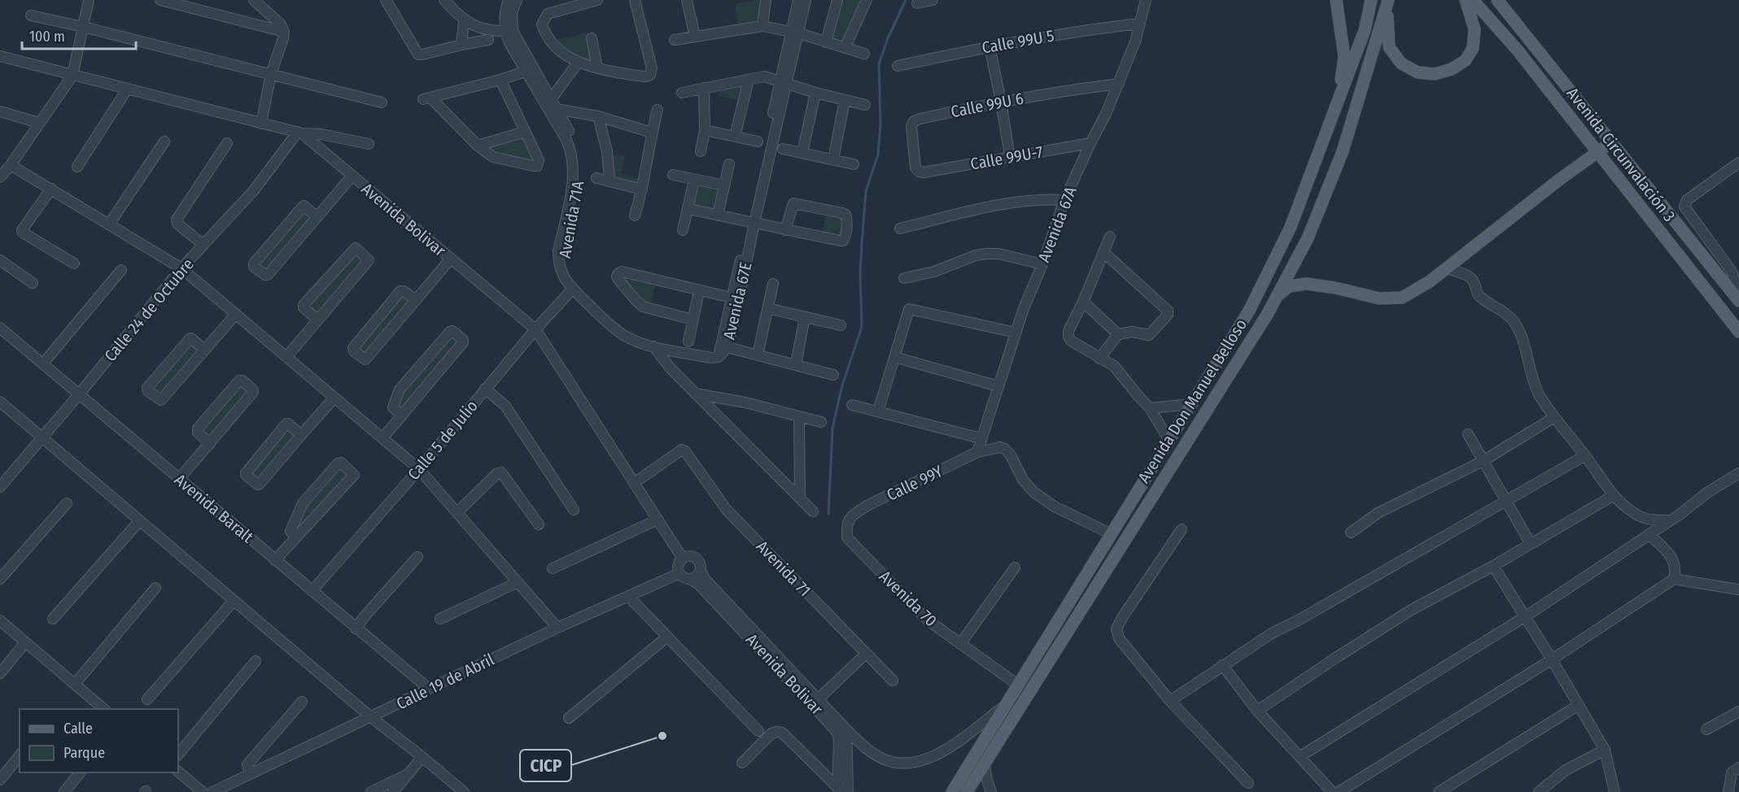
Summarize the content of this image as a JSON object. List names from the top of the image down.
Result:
{
  "streets": {
    "main road": ["Avenida Circunvalación 3", "Avenida Don Manuel Belloso"],
    "street": [
      "Calle 99U 5",
      "Calle 99U 6",
      "Calle 99U-7",
      "Avenida Bolivar",
      "Avenida 71A",
      "Avenida 67A",
      "Avenida 67E",
      "Calle 24 de Octubre",
      "Calle 5 de Julio",
      "Calle 99Y",
      "Avenida Baralt",
      "Avenida 71",
      "Avenida 70",
      "Calle 19 de Abril"
    ]
  },
  "crossings": [
    ["Calle 99U 5", "Avenida 67A"],
    ["Calle 99U 6", "Calle 99U-7"],
    ["Calle 99U 6", "Avenida 67A"],
    ["Calle 99U-7", "Avenida 67A"],
    ["Avenida Bolivar", "Calle 24 de Octubre"],
    ["Avenida Bolivar", "Calle 5 de Julio"],
    ["Avenida Bolivar", "Avenida 71"],
    ["Avenida Bolivar", "Calle 19 de Abril"],
    ["Avenida 71A", "Calle 5 de Julio"],
    ["Avenida 67A", "Calle 99Y"],
    ["Calle 24 de Octubre", "Avenida Baralt"],
    ["Avenida Don Manuel Belloso", "Calle 99Y"],
    ["Avenida Don Manuel Belloso", "Avenida 70"],
    ["Calle 5 de Julio", "Avenida Baralt"],
    ["Calle 99Y", "Avenida 70"],
    ["Avenida Baralt", "Calle 19 de Abril"]
  ],
  "places": ["CICP"],
  "legend": ["Calle", "Parque"],
  "scale_bar": "100 m"
}
